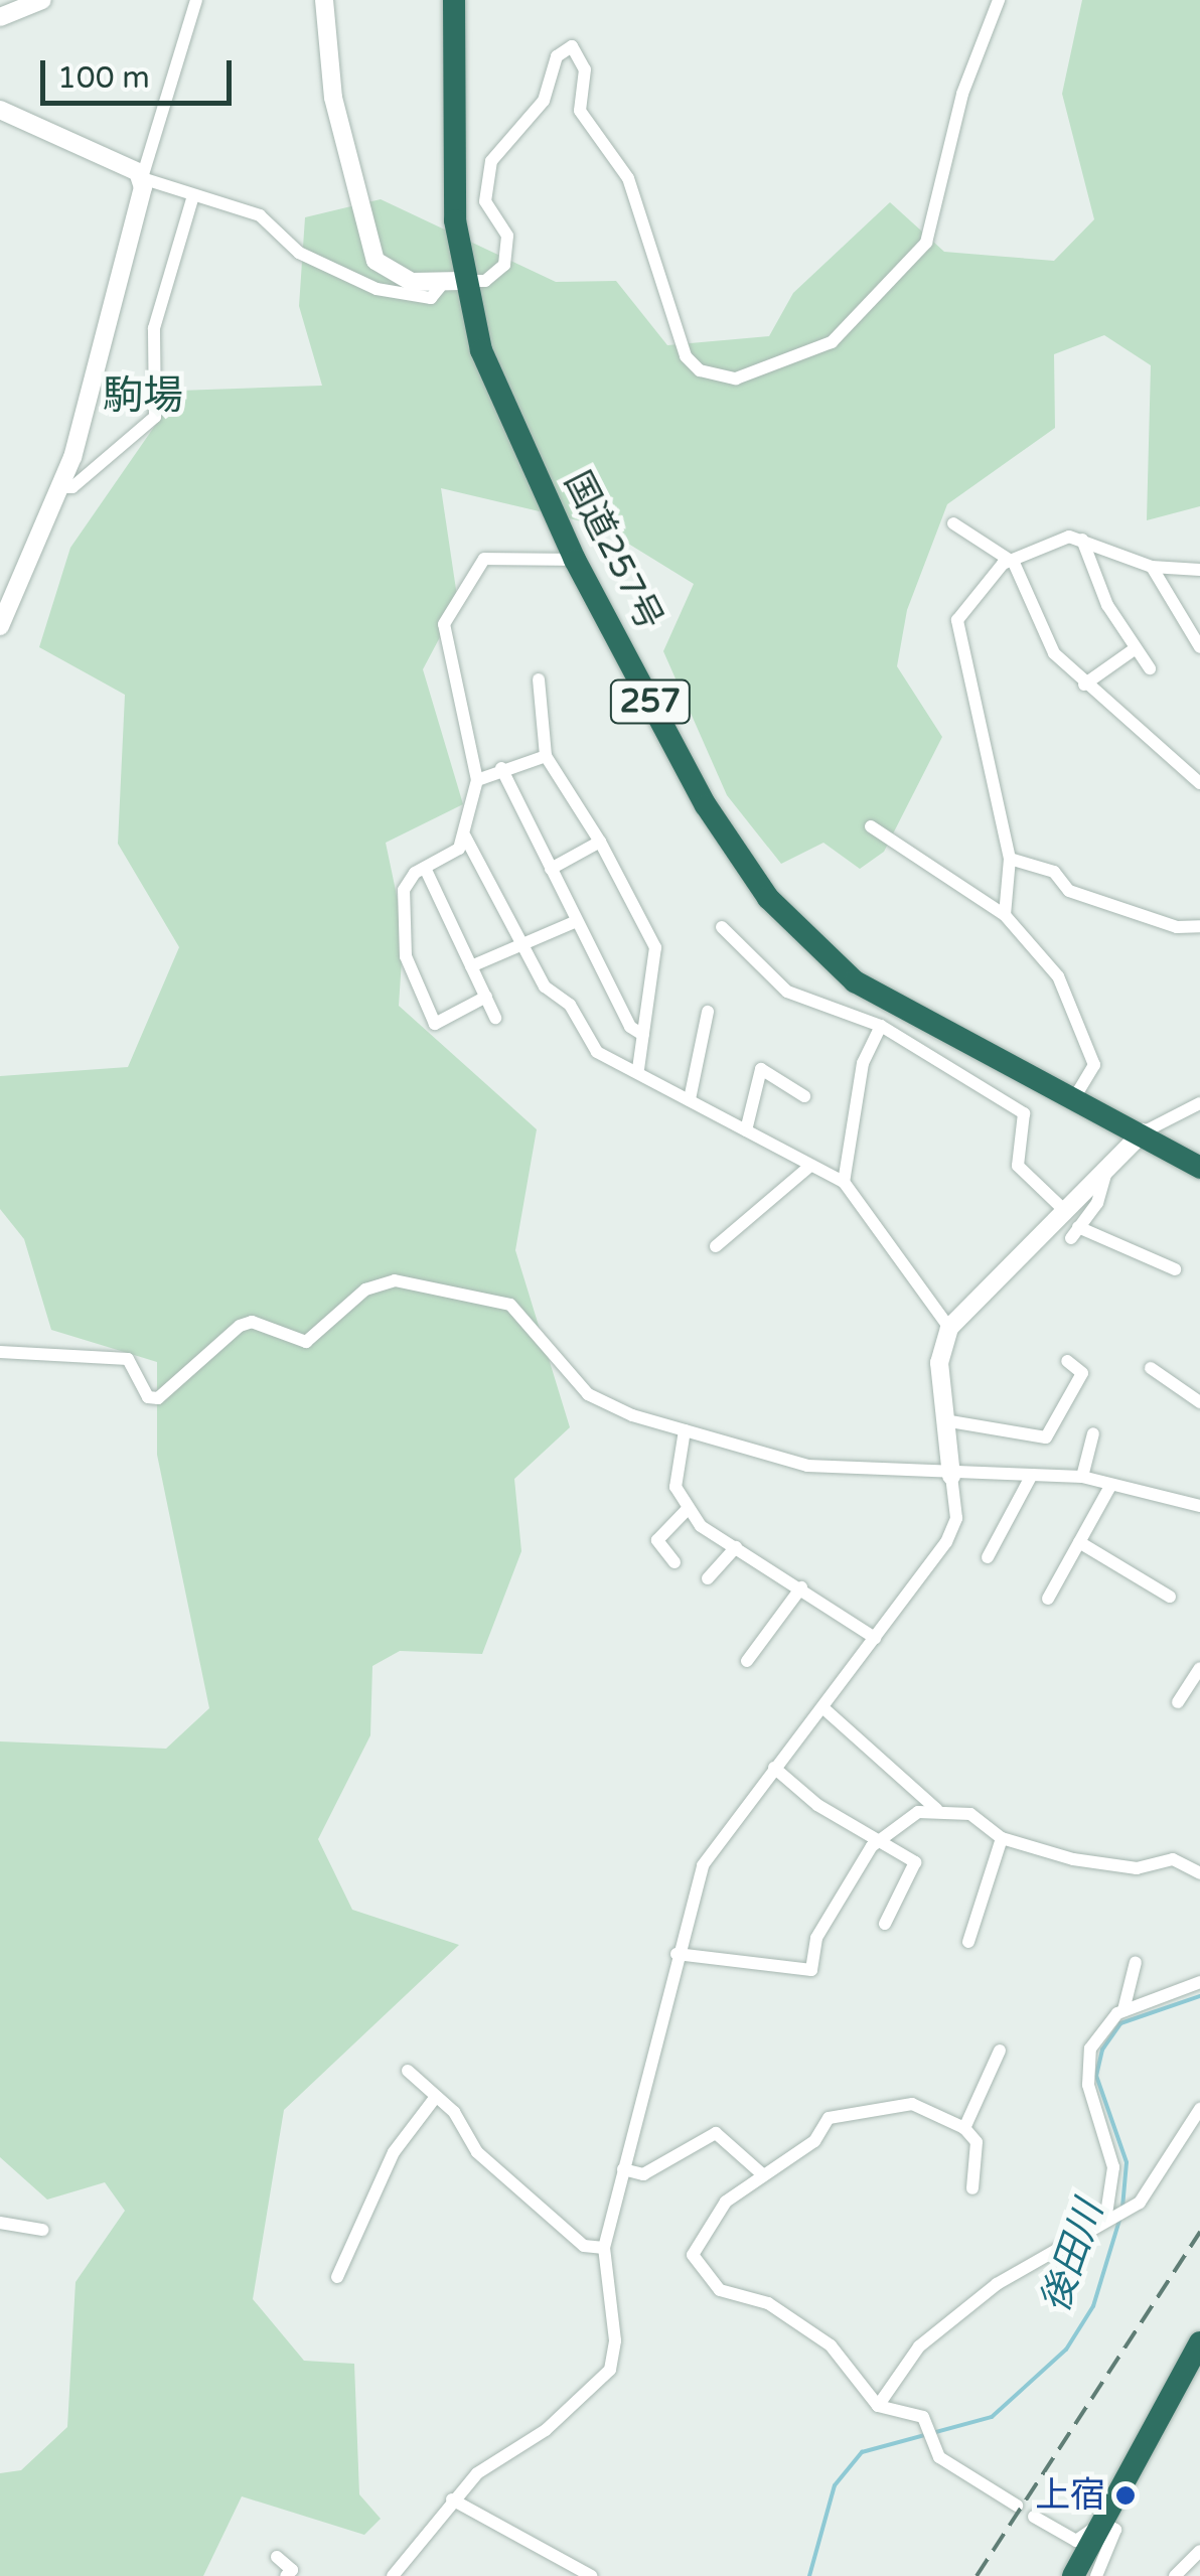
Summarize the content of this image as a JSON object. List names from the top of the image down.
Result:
{
  "streets": {
    "highway": ["国道257号", "257"]
  },
  "districts": ["駒場"],
  "water": ["後田川"],
  "places": ["上宿"],
  "scale_bar": "100 m"
}
